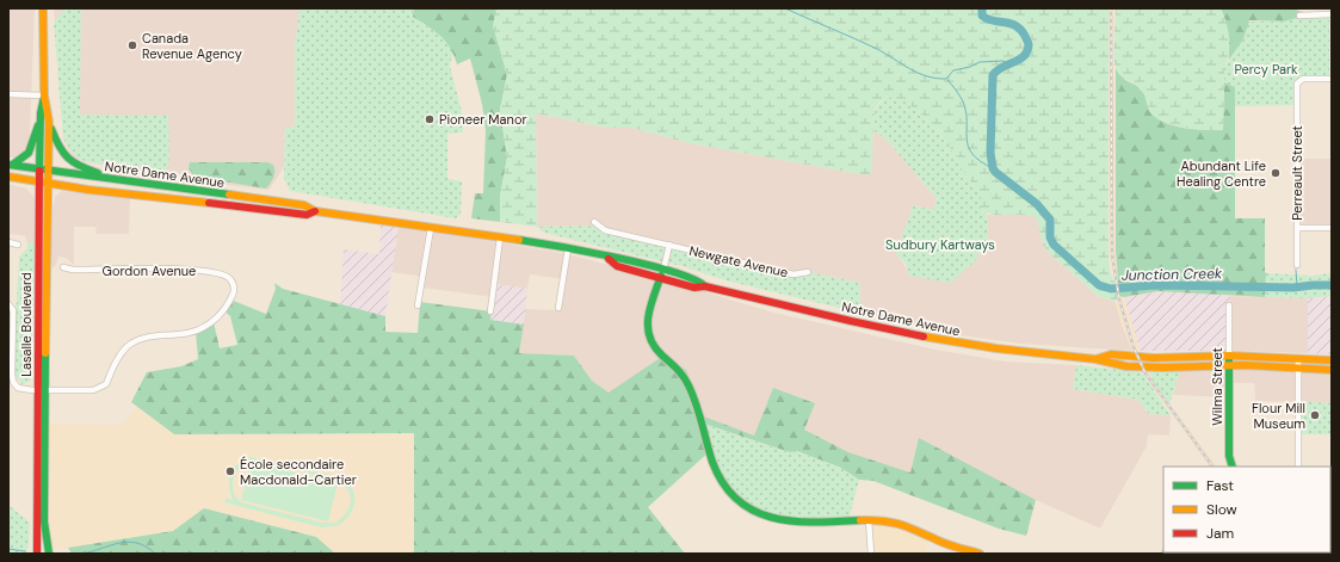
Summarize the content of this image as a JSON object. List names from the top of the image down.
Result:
{
  "streets": {
    "main road": ["Notre Dame Avenue", "Lasalle Boulevard", "Wilma Street"],
    "street": ["Perreault Street", "Newgate Avenue", "Gordon Avenue"]
  },
  "crossings": [
    ["Notre Dame Avenue", "Lasalle Boulevard"],
    ["Notre Dame Avenue", "Wilma Street"],
    ["Gordon Avenue", "Lasalle Boulevard"]
  ],
  "water": ["Junction Creek"],
  "parks": ["Percy Park", "Sudbury Kartways"],
  "places": [
    "Canada Revenue Agency",
    "Pioneer Manor",
    "Abundant Life Healing Centre",
    "Flour Mill Museum",
    "École secondaire Macdonald-Cartier"
  ],
  "legend": ["Fast", "Slow", "Jam"]
}
